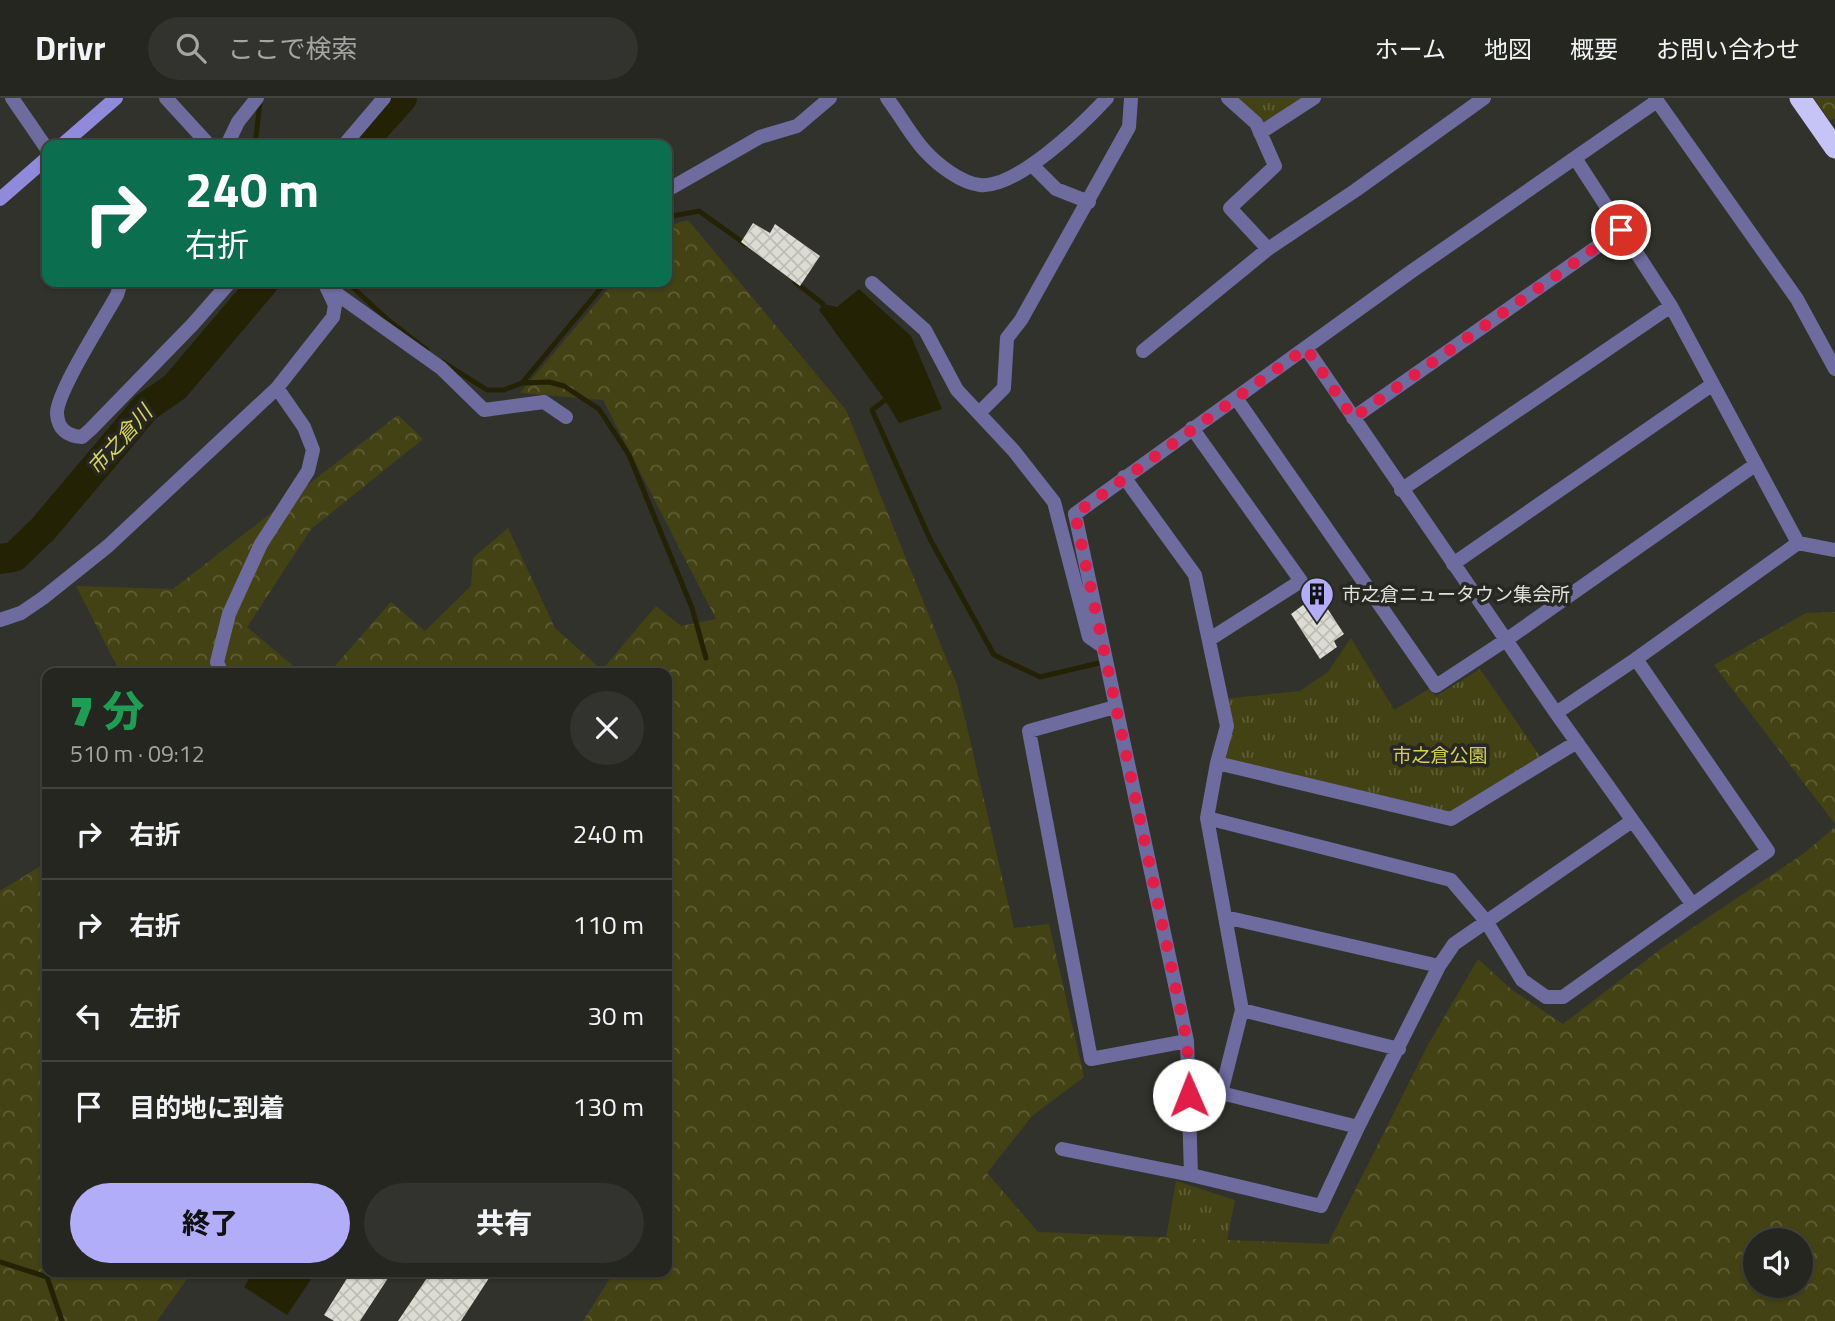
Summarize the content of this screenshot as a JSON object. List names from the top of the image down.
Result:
{
  "water": ["市之倉川"],
  "parks": ["市之倉公園"],
  "places": {
    "building": ["市之倉ニュータウン集会所"]
  },
  "page": {
    "header": "Drivr",
    "search": "ここで検索",
    "nav": [
      "ホーム",
      "地図",
      "概要",
      "お問い合わせ"
    ],
    "turn": ["240 m", "右折"],
    "heading": ["7 分", "510 m · 09:12"],
    "list": [
      {
        "name": "右折",
        "value": "240 m"
      },
      {
        "name": "右折",
        "value": "110 m"
      },
      {
        "name": "左折",
        "value": "30 m"
      },
      {
        "name": "目的地に到着",
        "value": "130 m"
      }
    ],
    "buttons": ["終了", "共有"]
  }
}
